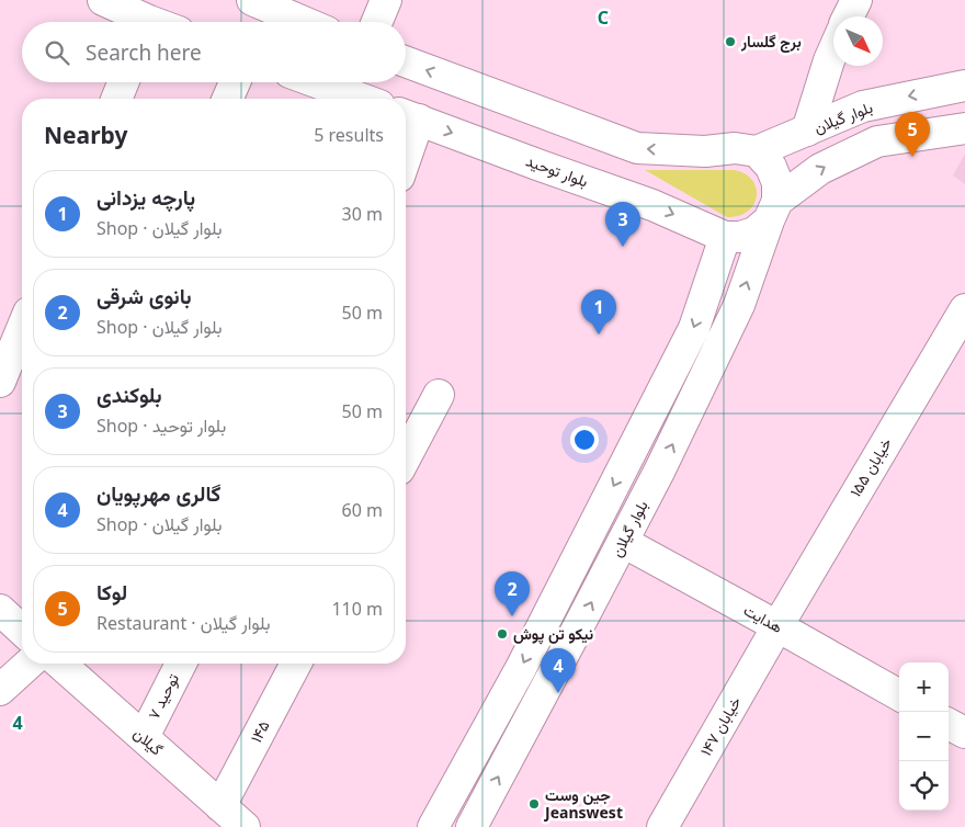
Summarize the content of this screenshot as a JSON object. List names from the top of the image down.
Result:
{
  "streets": {
    "main road": [
      "بلوار گیلان",
      "بلوار توحید",
      "خیابان ۱۵۵",
      "هدایت",
      "توحید ۷",
      "خیابان ۱۴۷",
      "۱۴۵",
      "گیلان"
    ]
  },
  "crossings": [
    ["بلوار گیلان", "هدایت"],
    ["خیابان ۱۵۵", "هدایت"],
    ["خیابان ۱۵۵", "خیابان ۱۴۷"],
    ["هدایت", "خیابان ۱۴۷"],
    ["توحید ۷", "گیلان"],
    ["۱۴۵", "گیلان"]
  ],
  "places": ["برج گلسار", "نیکو تن پوش", "جین وست Jeanswest"],
  "north": "bottom right",
  "page": {
    "search": "Search here",
    "heading": ["Nearby", "5 results"],
    "pins": [
      "5",
      "3",
      "1",
      "2",
      "4"
    ],
    "list": [
      {
        "mark": "1",
        "name": "پارچه یزدانی",
        "note": "Shop · بلوار گیلان",
        "value": "30 m"
      },
      {
        "mark": "2",
        "name": "بانوی شرقی",
        "note": "Shop · بلوار گیلان",
        "value": "50 m"
      },
      {
        "mark": "3",
        "name": "بلوکندی",
        "note": "Shop · بلوار توحید",
        "value": "50 m"
      },
      {
        "mark": "4",
        "name": "گالری مهرپویان",
        "note": "Shop · بلوار گیلان",
        "value": "60 m"
      },
      {
        "mark": "5",
        "name": "لوکا",
        "note": "Restaurant · بلوار گیلان",
        "value": "110 m"
      }
    ],
    "map_buttons": ["+", "−"]
  },
  "grid": {
    "columns": ["C"],
    "rows": ["4"]
  }
}
